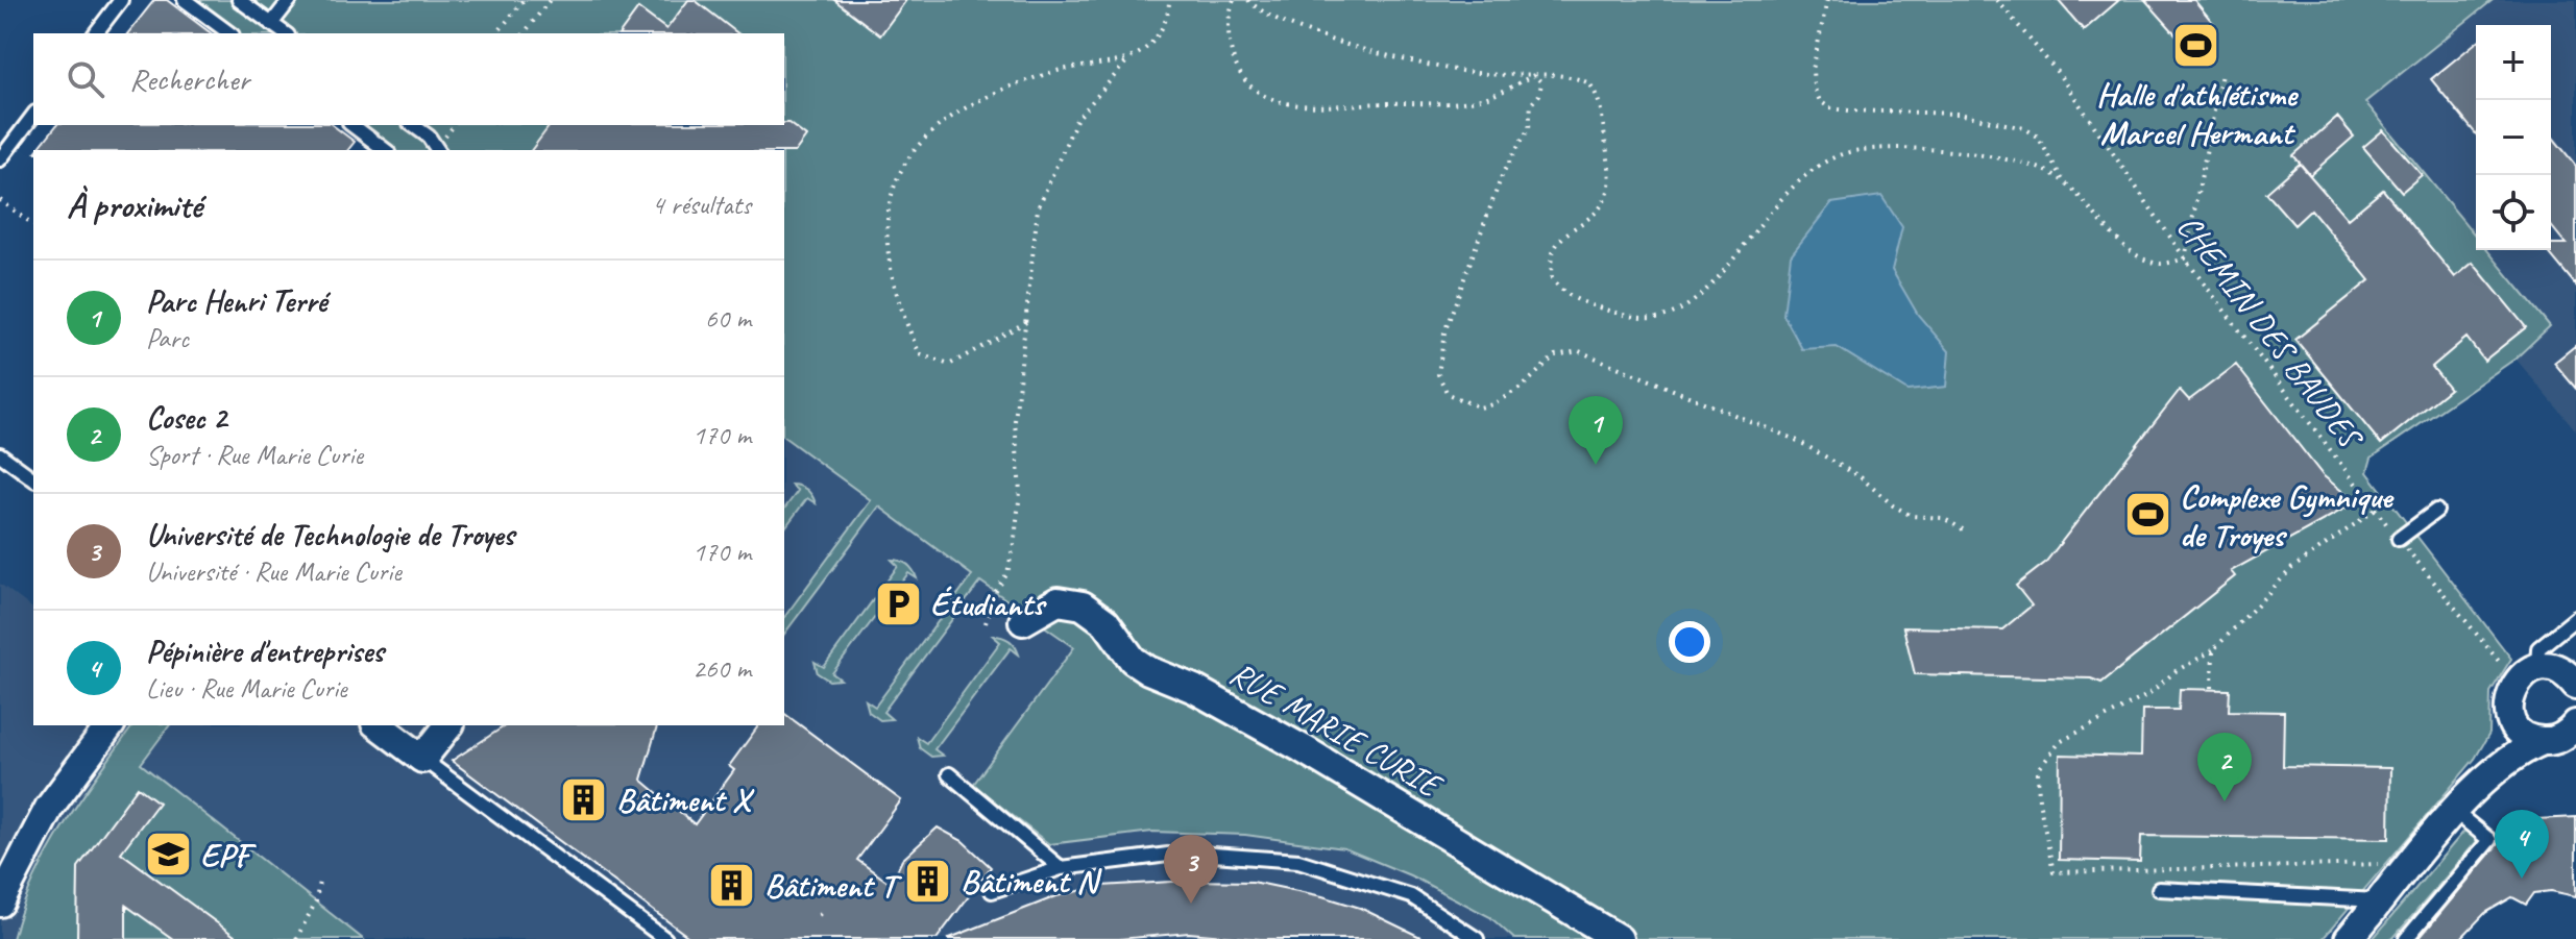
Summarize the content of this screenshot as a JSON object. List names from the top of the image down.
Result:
{
  "streets": {
    "street": ["RUE MARIE CURIE"],
    "path": ["CHEMIN DES BAUDES"]
  },
  "places": {
    "sports": ["Halle d'athlétisme Marcel Hermant", "Complexe Gymnique de Troyes"],
    "parking": ["Étudiants"],
    "building": ["Bâtiment X", "Bâtiment N", "Bâtiment T"],
    "school or university": ["EPF"]
  },
  "page": {
    "map_buttons": ["+", "−"],
    "search": "Rechercher",
    "heading": ["À proximité", "4 résultats"],
    "list": [
      {
        "mark": "1",
        "name": "Parc Henri Terré",
        "note": "Parc",
        "value": "60 m"
      },
      {
        "mark": "2",
        "name": "Cosec 2",
        "note": "Sport · Rue Marie Curie",
        "value": "170 m"
      },
      {
        "mark": "3",
        "name": "Université de Technologie de Troyes",
        "note": "Université · Rue Marie Curie",
        "value": "170 m"
      },
      {
        "mark": "4",
        "name": "Pépinière d'entreprises",
        "note": "Lieu · Rue Marie Curie",
        "value": "260 m"
      }
    ],
    "pins": [
      "1",
      "2",
      "4",
      "3"
    ]
  }
}
